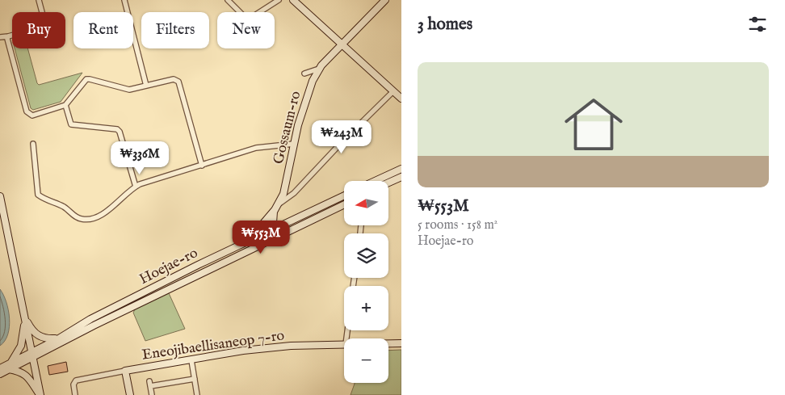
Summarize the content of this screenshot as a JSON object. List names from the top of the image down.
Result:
{
  "streets": {
    "main road": ["Gossaum-ro", "Hoejae-ro", "Eneojibaellisaneop 7-ro"]
  },
  "crossings": [
    ["Gossaum-ro", "Hoejae-ro"]
  ],
  "north": "left",
  "page": {
    "heading": "3 homes",
    "chip": [
      "Buy",
      "Rent",
      "Filters",
      "New"
    ],
    "list": [
      {
        "name": "₩553M",
        "note": "5 rooms · 158 m² · Hoejae-ro"
      }
    ],
    "price": ["₩243M", "₩336M", "₩553M"],
    "map_buttons": ["+", "−"]
  }
}
